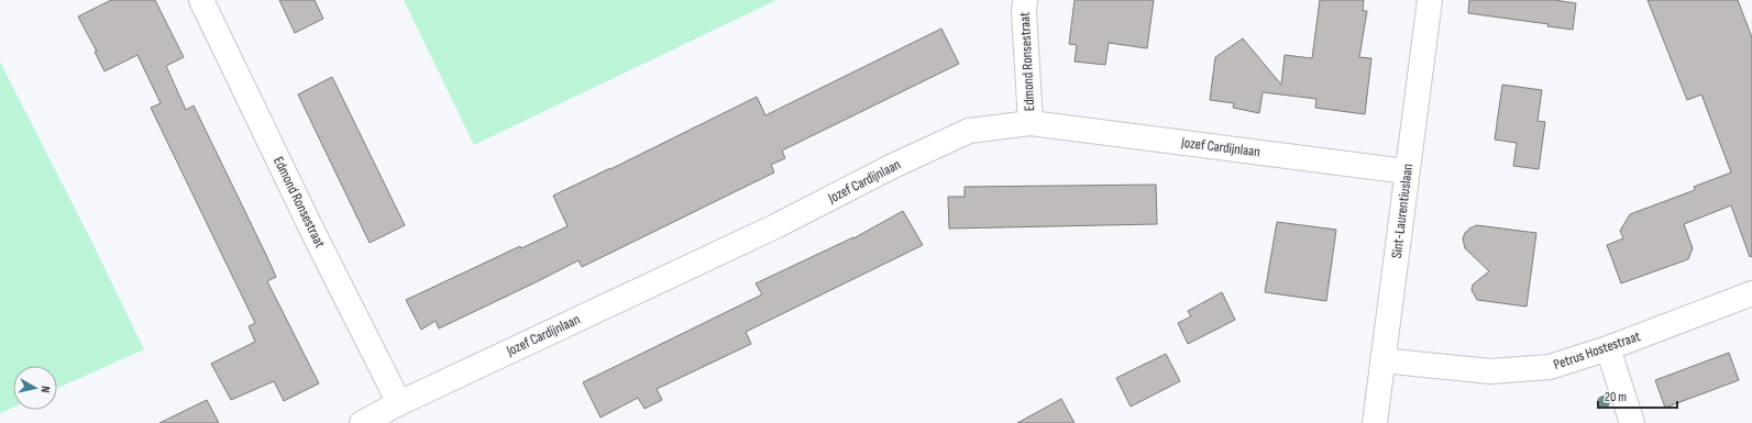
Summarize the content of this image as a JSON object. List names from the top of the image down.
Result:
{
  "streets": {
    "street": [
      "Edmond Ronsestraat",
      "Jozef Cardijnlaan",
      "Sint-Laurentiuslaan",
      "Petrus Hostestraat"
    ]
  },
  "crossings": [
    ["Edmond Ronsestraat", "Jozef Cardijnlaan"],
    ["Jozef Cardijnlaan", "Sint-Laurentiuslaan"],
    ["Sint-Laurentiuslaan", "Petrus Hostestraat"]
  ],
  "scale_bar": "20 m",
  "north": "right"
}
